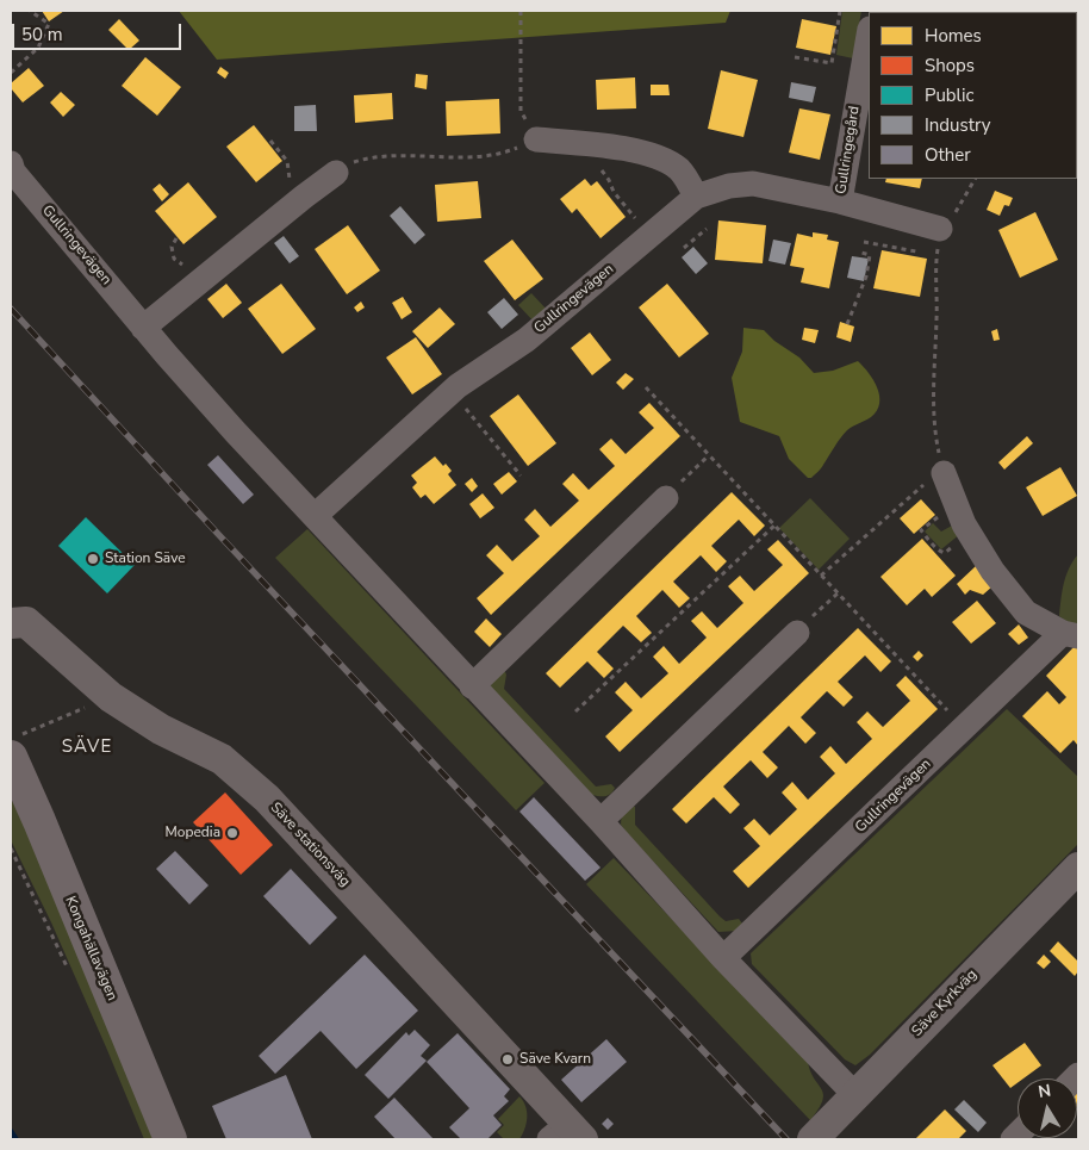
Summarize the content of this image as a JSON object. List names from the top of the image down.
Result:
{
  "streets": {
    "main road": ["Kongahällavägen"],
    "street": [
      "Gullringegård",
      "Gullringevägen",
      "Säve stationsväg",
      "Säve Kyrkväg"
    ]
  },
  "crossings": [
    ["Gullringegård", "Gullringevägen"],
    ["Gullringevägen", "Säve Kyrkväg"]
  ],
  "districts": ["SÄVE"],
  "places": ["Station Säve", "Mopedia", "Säve Kvarn"],
  "legend": [
    "Homes",
    "Shops",
    "Public",
    "Industry",
    "Other"
  ],
  "scale_bar": "50 m",
  "north": "top"
}
